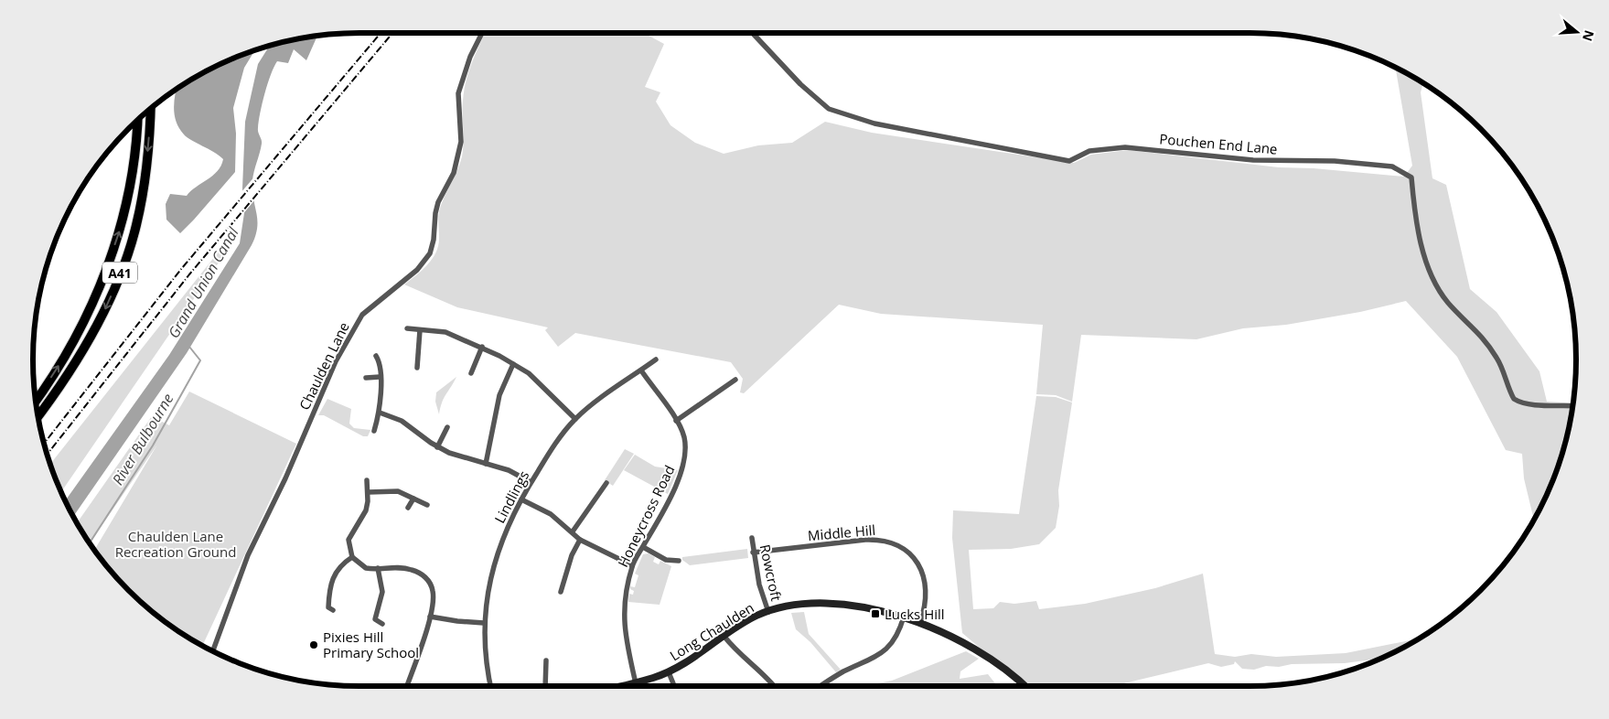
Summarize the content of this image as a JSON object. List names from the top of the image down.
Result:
{
  "streets": {
    "highway": ["A41"],
    "street": [
      "Pouchen End Lane",
      "Chaulden Lane",
      "Lindlings",
      "Honeycross Road",
      "Middle Hill",
      "Rowcroft",
      "Long Chaulden"
    ]
  },
  "crossings": [
    ["Lindlings", "Honeycross Road"],
    ["Honeycross Road", "Long Chaulden"],
    ["Middle Hill", "Rowcroft"],
    ["Middle Hill", "Long Chaulden"],
    ["Rowcroft", "Long Chaulden"]
  ],
  "water": ["Grand Union Canal", "River Bulbourne"],
  "parks": ["Chaulden Lane Recreation Ground"],
  "places": {
    "transit": ["Lucks Hill"],
    "other": ["Pixies Hill Primary School"]
  },
  "north": "right"
}
